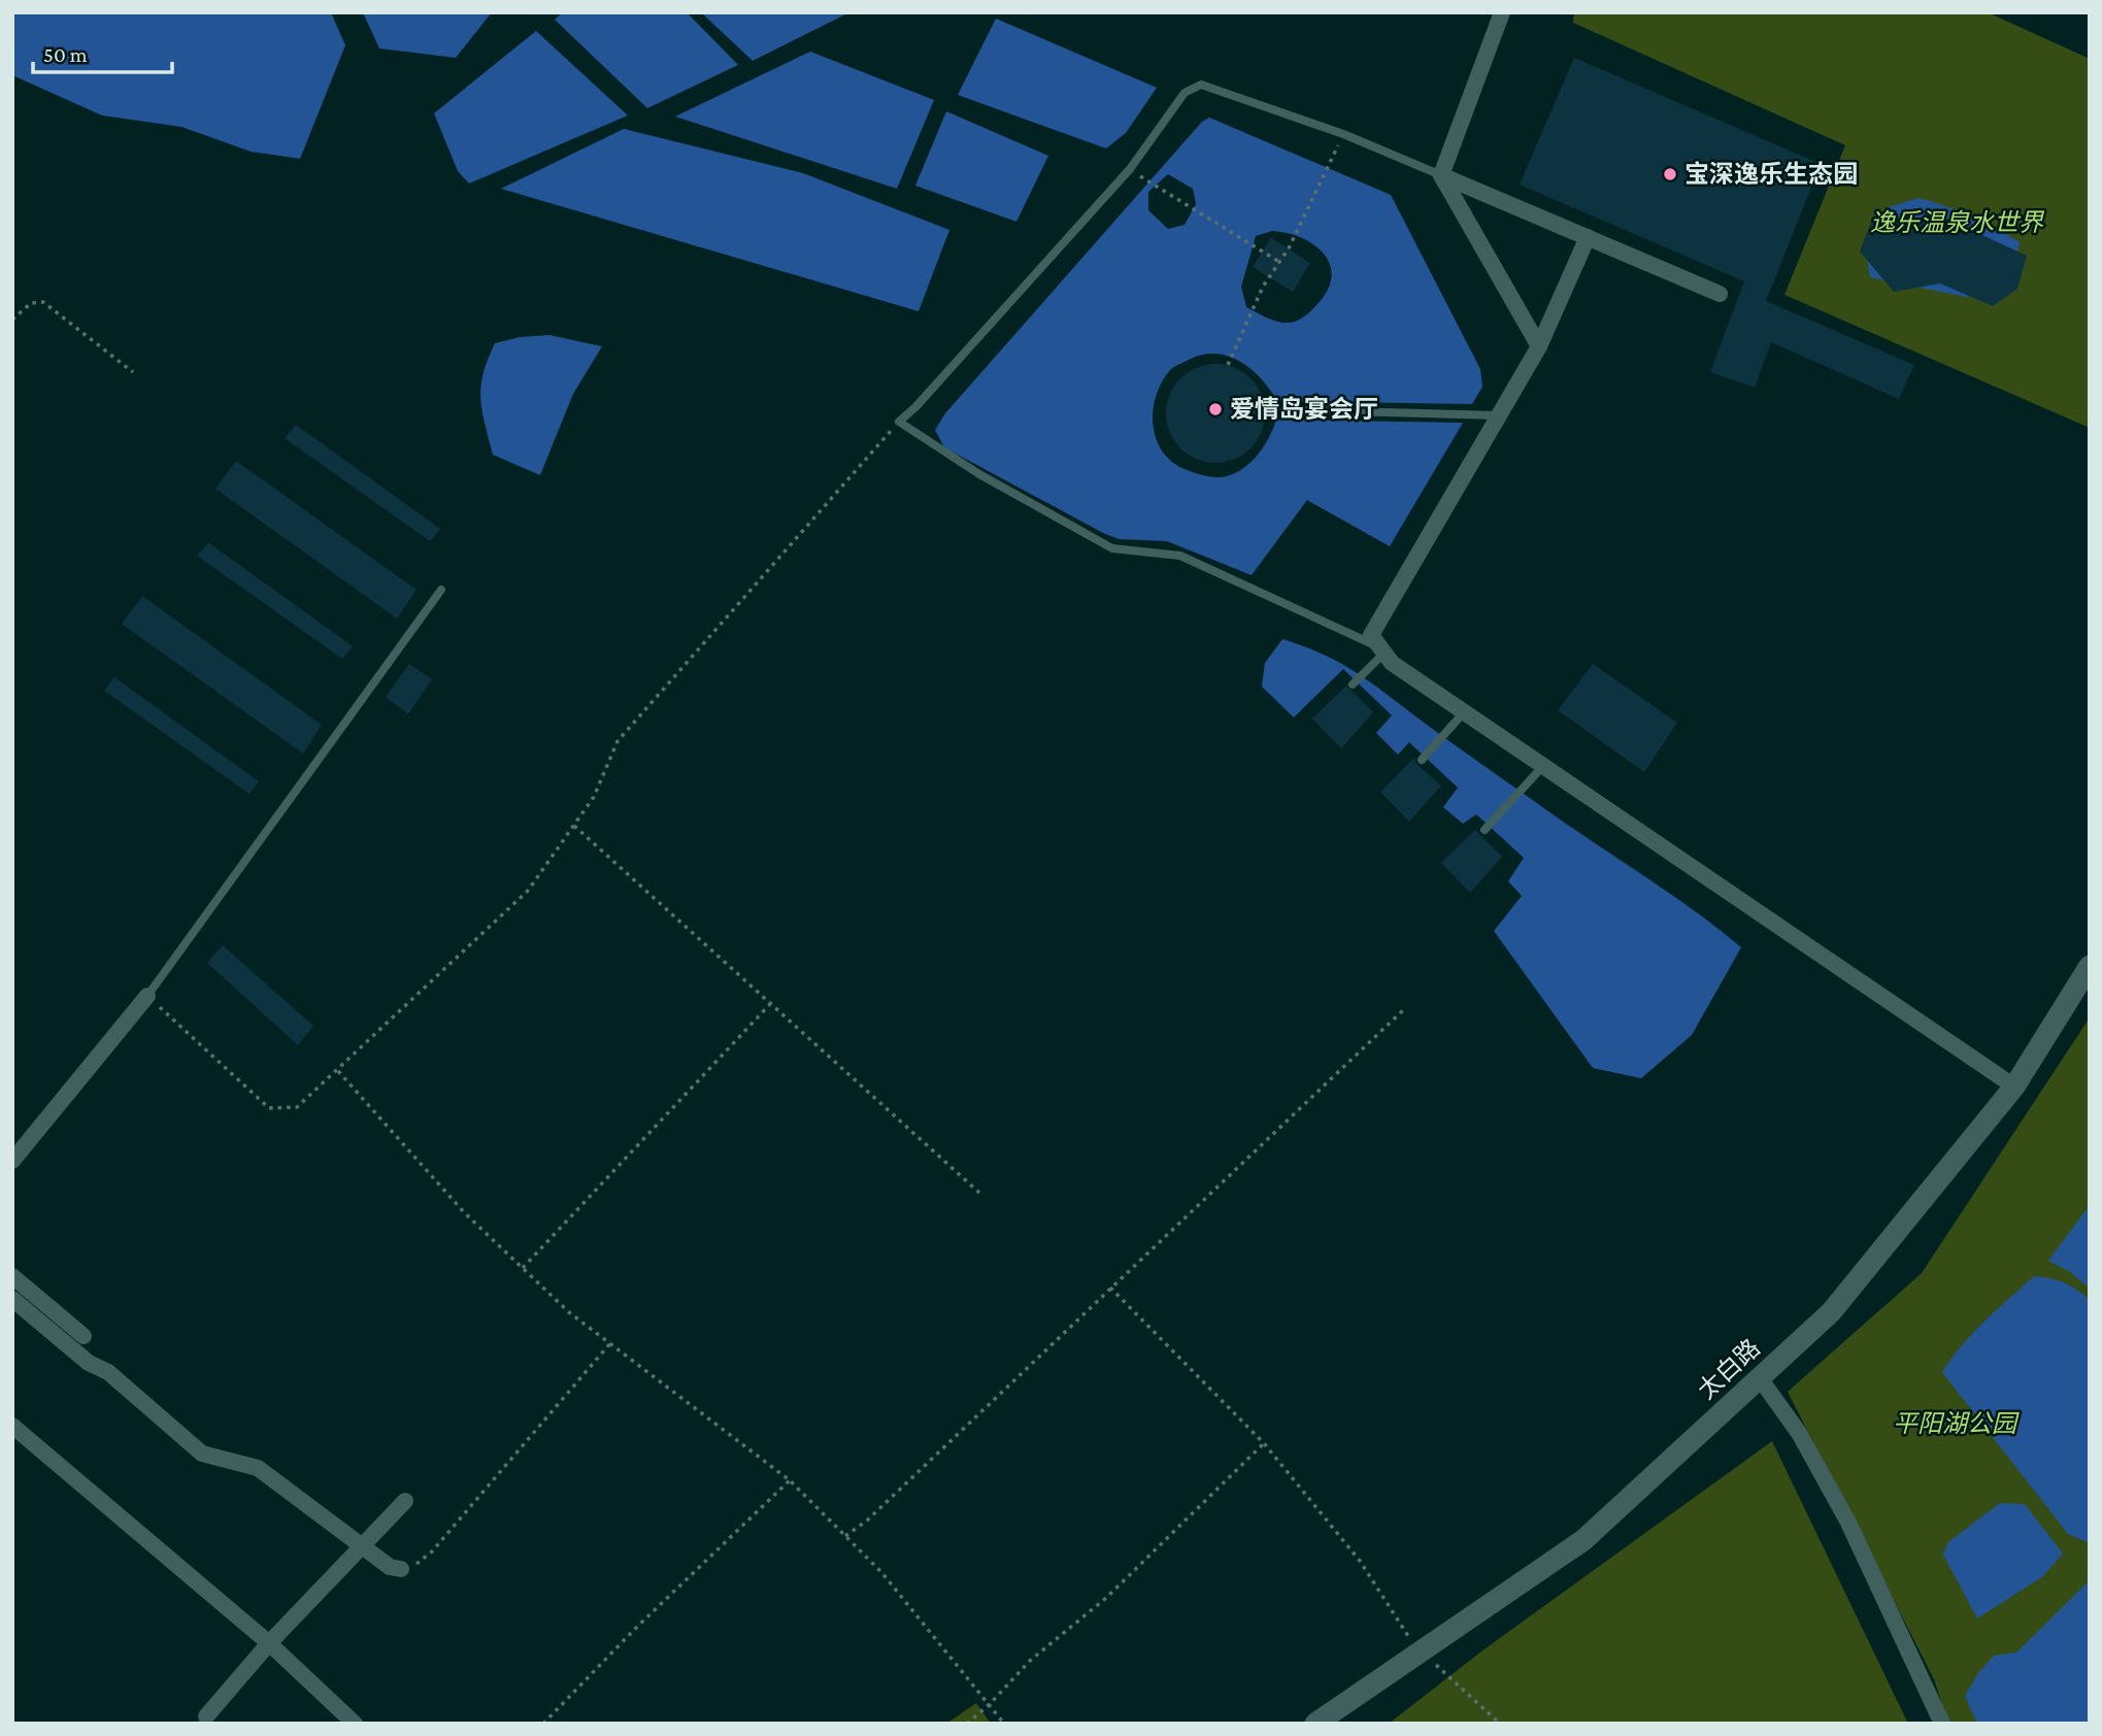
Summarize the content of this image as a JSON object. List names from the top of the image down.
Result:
{
  "streets": {
    "main road": ["太白路"]
  },
  "parks": ["逸乐温泉水世界", "平阳湖公园"],
  "places": ["宝深逸乐生态园", "爱情岛宴会厅"],
  "scale_bar": "50 m"
}
